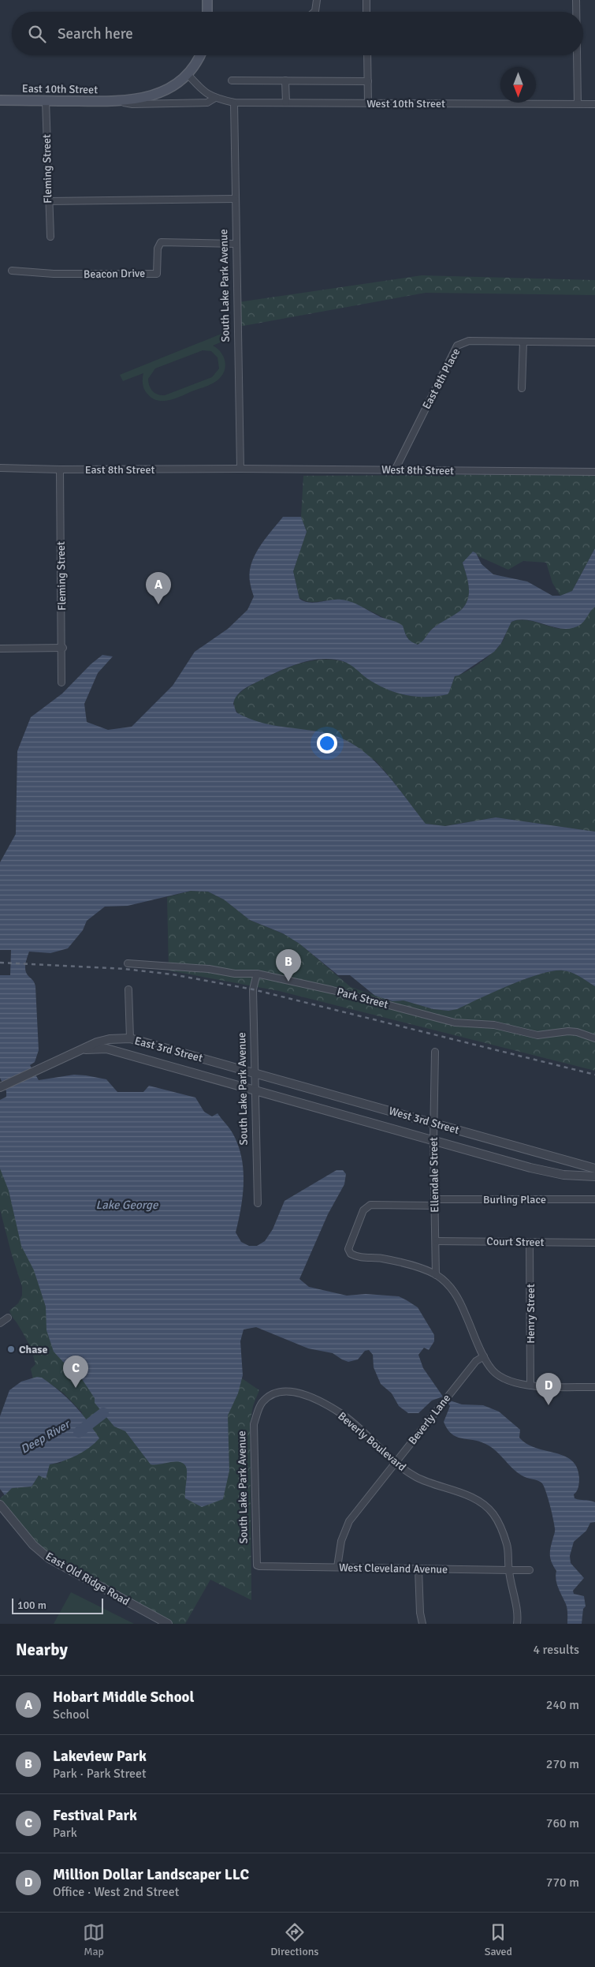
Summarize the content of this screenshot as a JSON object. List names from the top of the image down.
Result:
{
  "streets": {
    "main road": ["East 10th Street"],
    "street": [
      "West 10th Street",
      "Fleming Street",
      "Beacon Drive",
      "South Lake Park Avenue",
      "East 8th Place",
      "East 8th Street",
      "West 8th Street",
      "Park Street",
      "East 3rd Street",
      "West 3rd Street",
      "Ellendale Street",
      "Burling Place",
      "Court Street",
      "Henry Street",
      "Beverly Lane",
      "Beverly Boulevard",
      "West Cleveland Avenue",
      "East Old Ridge Road"
    ]
  },
  "crossings": [
    ["East 10th Street", "West 10th Street"],
    ["East 10th Street", "Fleming Street"],
    ["East 10th Street", "South Lake Park Avenue"],
    ["West 10th Street", "South Lake Park Avenue"],
    ["Fleming Street", "East 8th Street"],
    ["Beacon Drive", "South Lake Park Avenue"],
    ["South Lake Park Avenue", "East 8th Street"],
    ["South Lake Park Avenue", "West 8th Street"],
    ["South Lake Park Avenue", "Park Street"],
    ["South Lake Park Avenue", "East 3rd Street"],
    ["South Lake Park Avenue", "West 3rd Street"],
    ["South Lake Park Avenue", "Beverly Boulevard"],
    ["South Lake Park Avenue", "West Cleveland Avenue"],
    ["East 8th Place", "West 8th Street"],
    ["East 8th Street", "West 8th Street"],
    ["East 3rd Street", "West 3rd Street"],
    ["West 3rd Street", "Ellendale Street"],
    ["Ellendale Street", "Burling Place"],
    ["Ellendale Street", "Court Street"],
    ["Court Street", "Henry Street"],
    ["Beverly Lane", "Beverly Boulevard"],
    ["Beverly Lane", "West Cleveland Avenue"],
    ["Beverly Boulevard", "West Cleveland Avenue"]
  ],
  "water": ["Lake George", "Deep River"],
  "places": ["Chase"],
  "scale_bar": "100 m",
  "north": "bottom",
  "page": {
    "search": "Search here",
    "pins": [
      "A",
      "B",
      "C",
      "D"
    ],
    "scale": "100 m",
    "heading": ["Nearby", "4 results"],
    "list": [
      {
        "mark": "A",
        "name": "Hobart Middle School",
        "note": "School",
        "value": "240 m"
      },
      {
        "mark": "B",
        "name": "Lakeview Park",
        "note": "Park · Park Street",
        "value": "270 m"
      },
      {
        "mark": "C",
        "name": "Festival Park",
        "note": "Park",
        "value": "760 m"
      },
      {
        "mark": "D",
        "name": "Million Dollar Landscaper LLC",
        "note": "Office · West 2nd Street",
        "value": "770 m"
      }
    ],
    "nav": ["Map", "Directions", "Saved"]
  }
}
